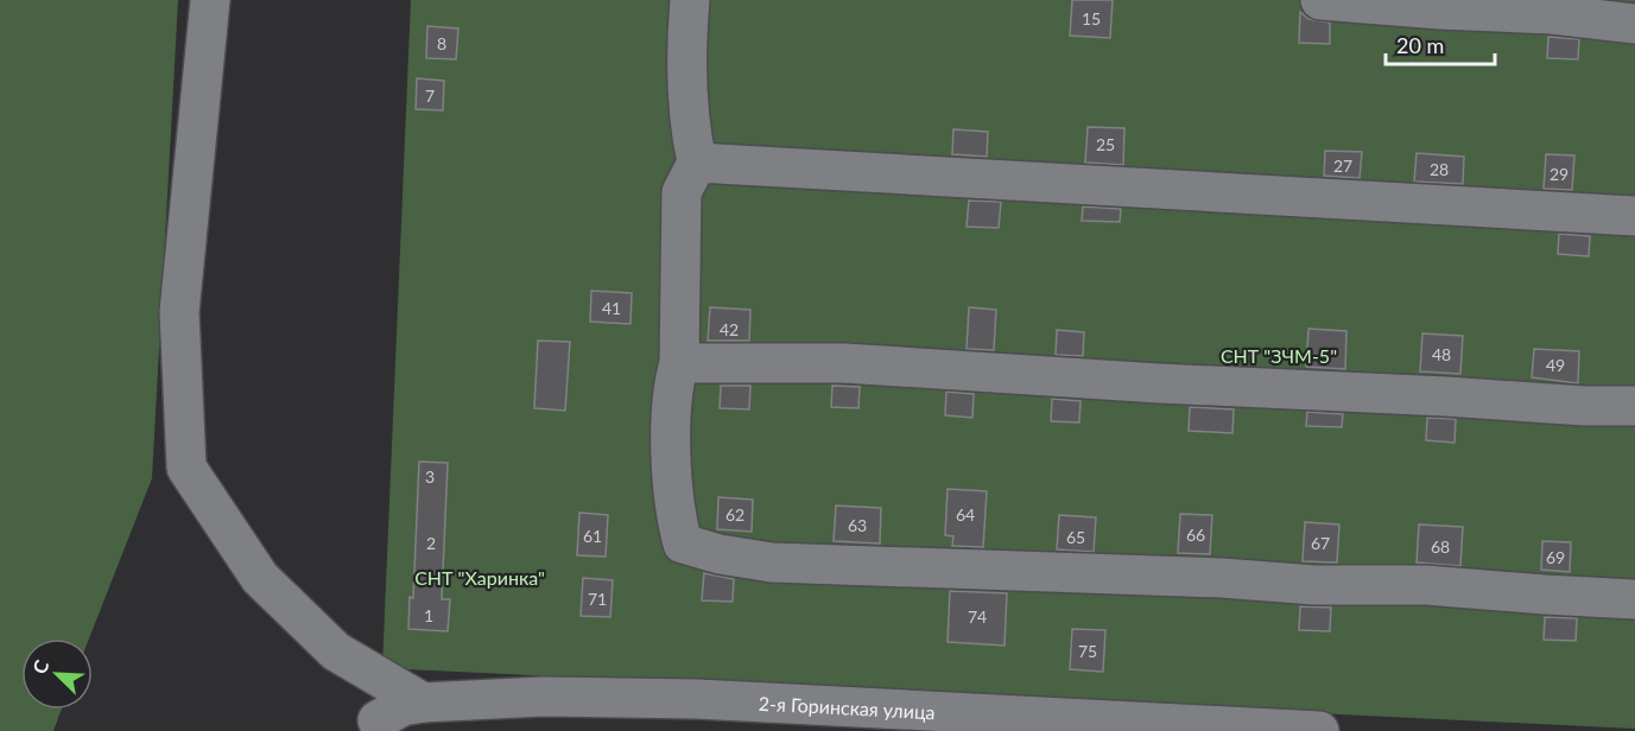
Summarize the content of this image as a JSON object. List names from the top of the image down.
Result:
{
  "streets": {
    "street": ["2-я Горинская улица"]
  },
  "parks": ["СНТ \"ЗЧМ-5\"", "СНТ \"Харинка\""],
  "house_numbers": [
    "15",
    "8",
    "7",
    "25",
    "27",
    "28",
    "29",
    "41",
    "42",
    "48",
    "49",
    "3",
    "62",
    "64",
    "63",
    "66",
    "61",
    "65",
    "2",
    "67",
    "68",
    "69",
    "71",
    "1",
    "74",
    "75"
  ],
  "scale_bar": "20 m",
  "north": "top left"
}
